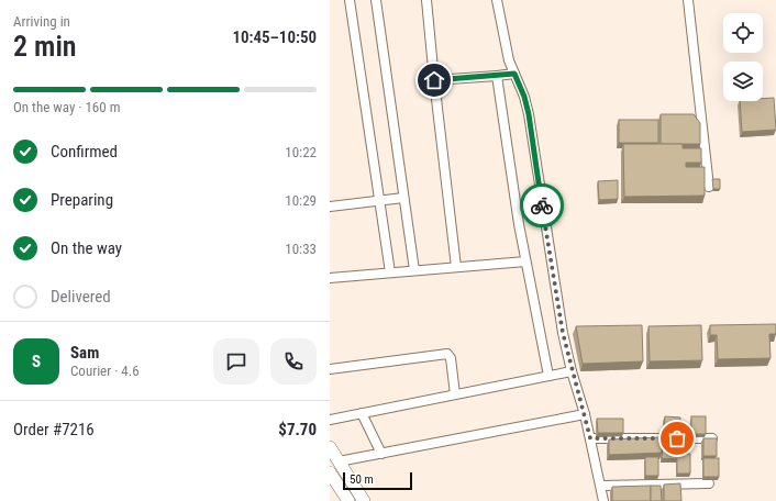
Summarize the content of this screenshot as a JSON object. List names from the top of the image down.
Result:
{
  "scale_bar": "50 m",
  "page": {
    "heading": ["2 min", "Arriving in", "10:45–10:50"],
    "panel": [
      "Sam",
      "Courier · 4.6",
      "Order #7216",
      "$7.70"
    ],
    "bar": "On the way · 160 m",
    "list": [
      ["Confirmed", "10:22"],
      ["Preparing", "10:29"],
      ["On the way", "10:33"],
      "Delivered"
    ],
    "round": "S",
    "scale": "50 m"
  }
}
